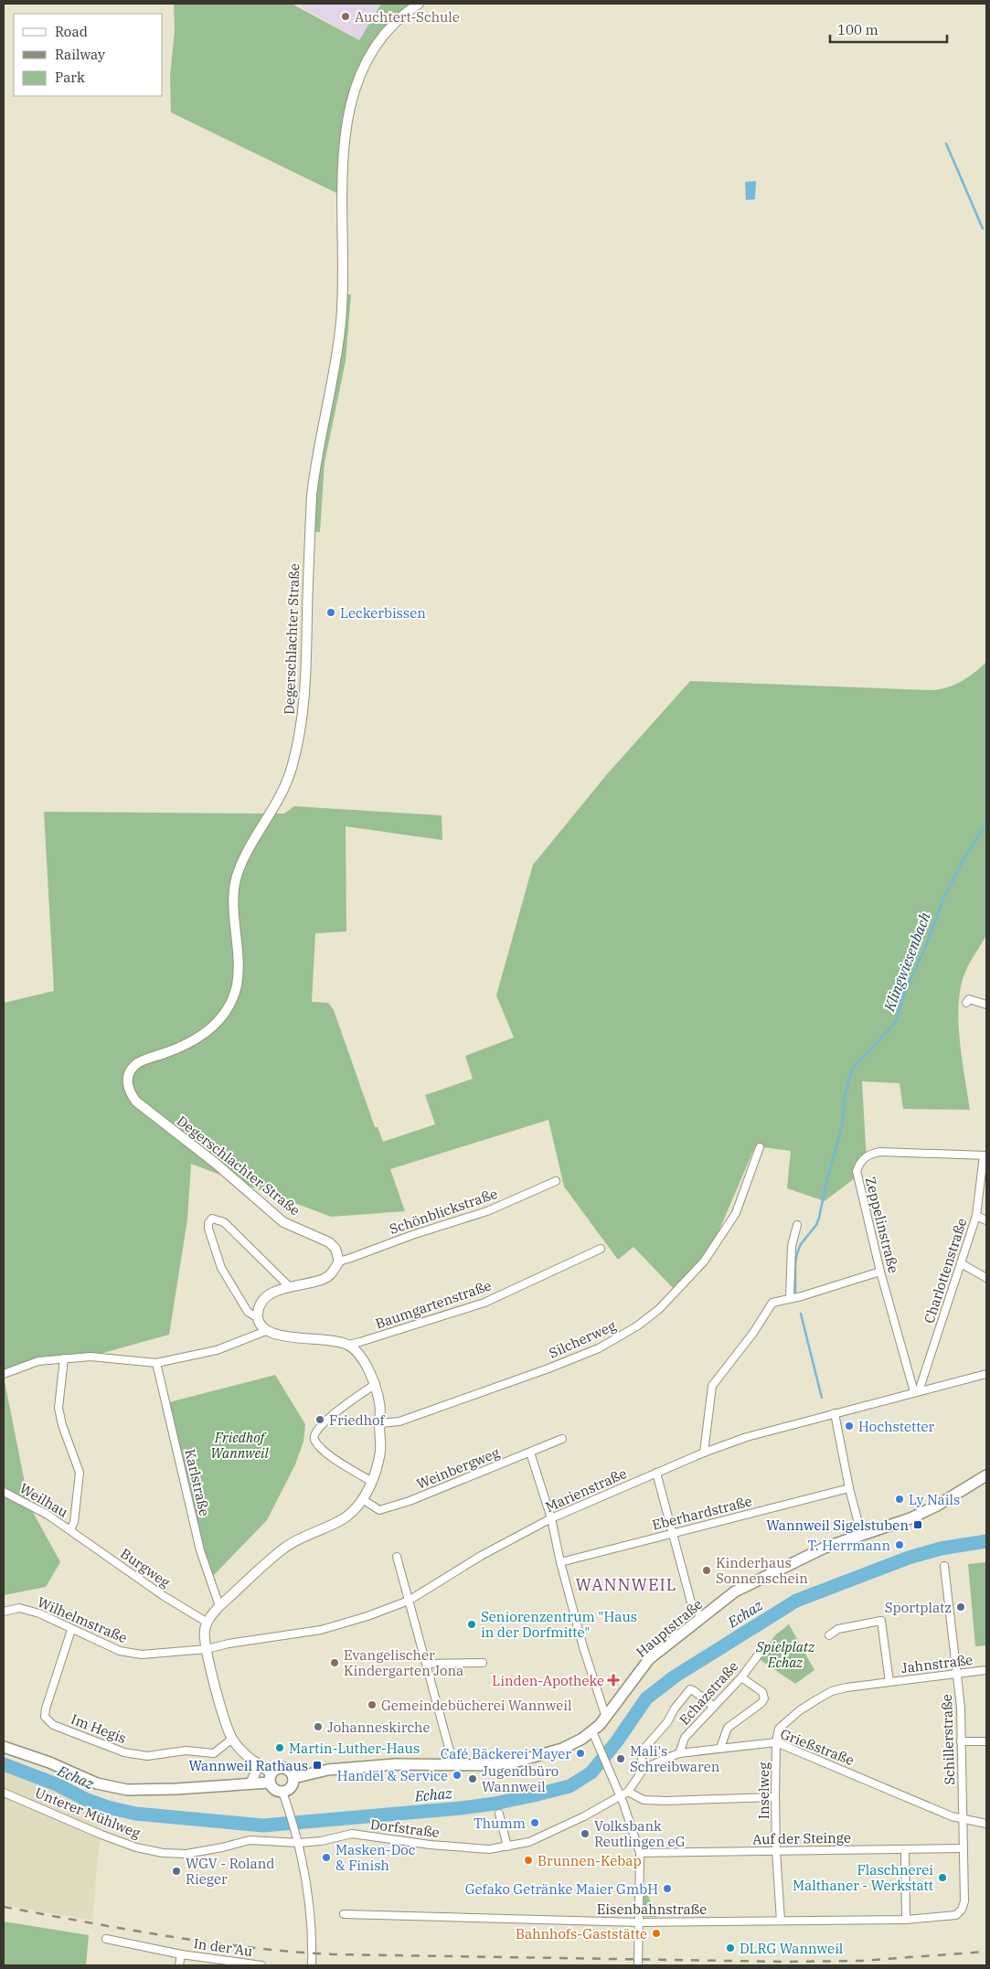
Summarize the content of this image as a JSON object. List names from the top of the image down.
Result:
{
  "streets": {
    "main road": ["Hauptstraße"],
    "street": [
      "Degerschlachter Straße",
      "Schönblickstraße",
      "Zeppelinstraße",
      "Charlottenstraße",
      "Baumgartenstraße",
      "Silcherweg",
      "Weinbergweg",
      "Karlstraße",
      "Marienstraße",
      "Weilhau",
      "Eberhardstraße",
      "Burgweg",
      "Wilhelmstraße",
      "Jahnstraße",
      "Echazstraße",
      "Im Hegis",
      "Schillerstraße",
      "Grießstraße",
      "Inselweg",
      "Unterer Mühlweg",
      "Dorfstraße",
      "Auf der Steinge",
      "Eisenbahnstraße",
      "In der Au"
    ]
  },
  "crossings": [
    ["Degerschlachter Straße", "Schönblickstraße"],
    ["Zeppelinstraße", "Charlottenstraße"],
    ["Zeppelinstraße", "Marienstraße"],
    ["Charlottenstraße", "Marienstraße"],
    ["Marienstraße", "Wilhelmstraße"],
    ["Weilhau", "Burgweg"],
    ["Wilhelmstraße", "Im Hegis"],
    ["Jahnstraße", "Schillerstraße"],
    ["Jahnstraße", "Grießstraße"],
    ["Jahnstraße", "Inselweg"],
    ["Echazstraße", "Grießstraße"],
    ["Schillerstraße", "Grießstraße"],
    ["Schillerstraße", "Auf der Steinge"],
    ["Schillerstraße", "Eisenbahnstraße"],
    ["Grießstraße", "Inselweg"],
    ["Inselweg", "Auf der Steinge"],
    ["Inselweg", "Eisenbahnstraße"],
    ["Unterer Mühlweg", "Dorfstraße"]
  ],
  "districts": ["WANNWEIL"],
  "water": ["Klingwiesenbach", "Echaz"],
  "parks": ["Friedhof Wannweil", "Spielplatz Echaz"],
  "places": {
    "other": [
      "Auchtert-Schule",
      "Leckerbissen",
      "Friedhof",
      "Hochstetter",
      "Ly Nails",
      "T. Herrmann",
      "Kinderhaus Sonnenschein",
      "Sportplatz",
      "Seniorenzentrum \"Haus in der Dorfmitte\"",
      "Evangelischer Kindergarten Jona",
      "Gemeindebücherei Wannweil",
      "Johanneskirche",
      "Martin-Luther-Haus",
      "Café Bäckerei Mayer",
      "Mali's Schreibwaren",
      "Handel & Service",
      "Jugendbüro Wannweil",
      "Thumm",
      "Volksbank Reutlingen eG",
      "Masken-Doc & Finish",
      "Brunnen-Kebap",
      "WGV - Roland Rieger",
      "Flaschnerei Malthaner - Werkstatt",
      "Gefako Getränke Maier GmbH",
      "Bahnhofs-Gaststätte",
      "DLRG Wannweil"
    ],
    "transit": ["Wannweil Sigelstuben", "Wannweil Rathaus"],
    "health": ["Linden-Apotheke"]
  },
  "legend": ["Road", "Railway", "Park"],
  "scale_bar": "100 m"
}
